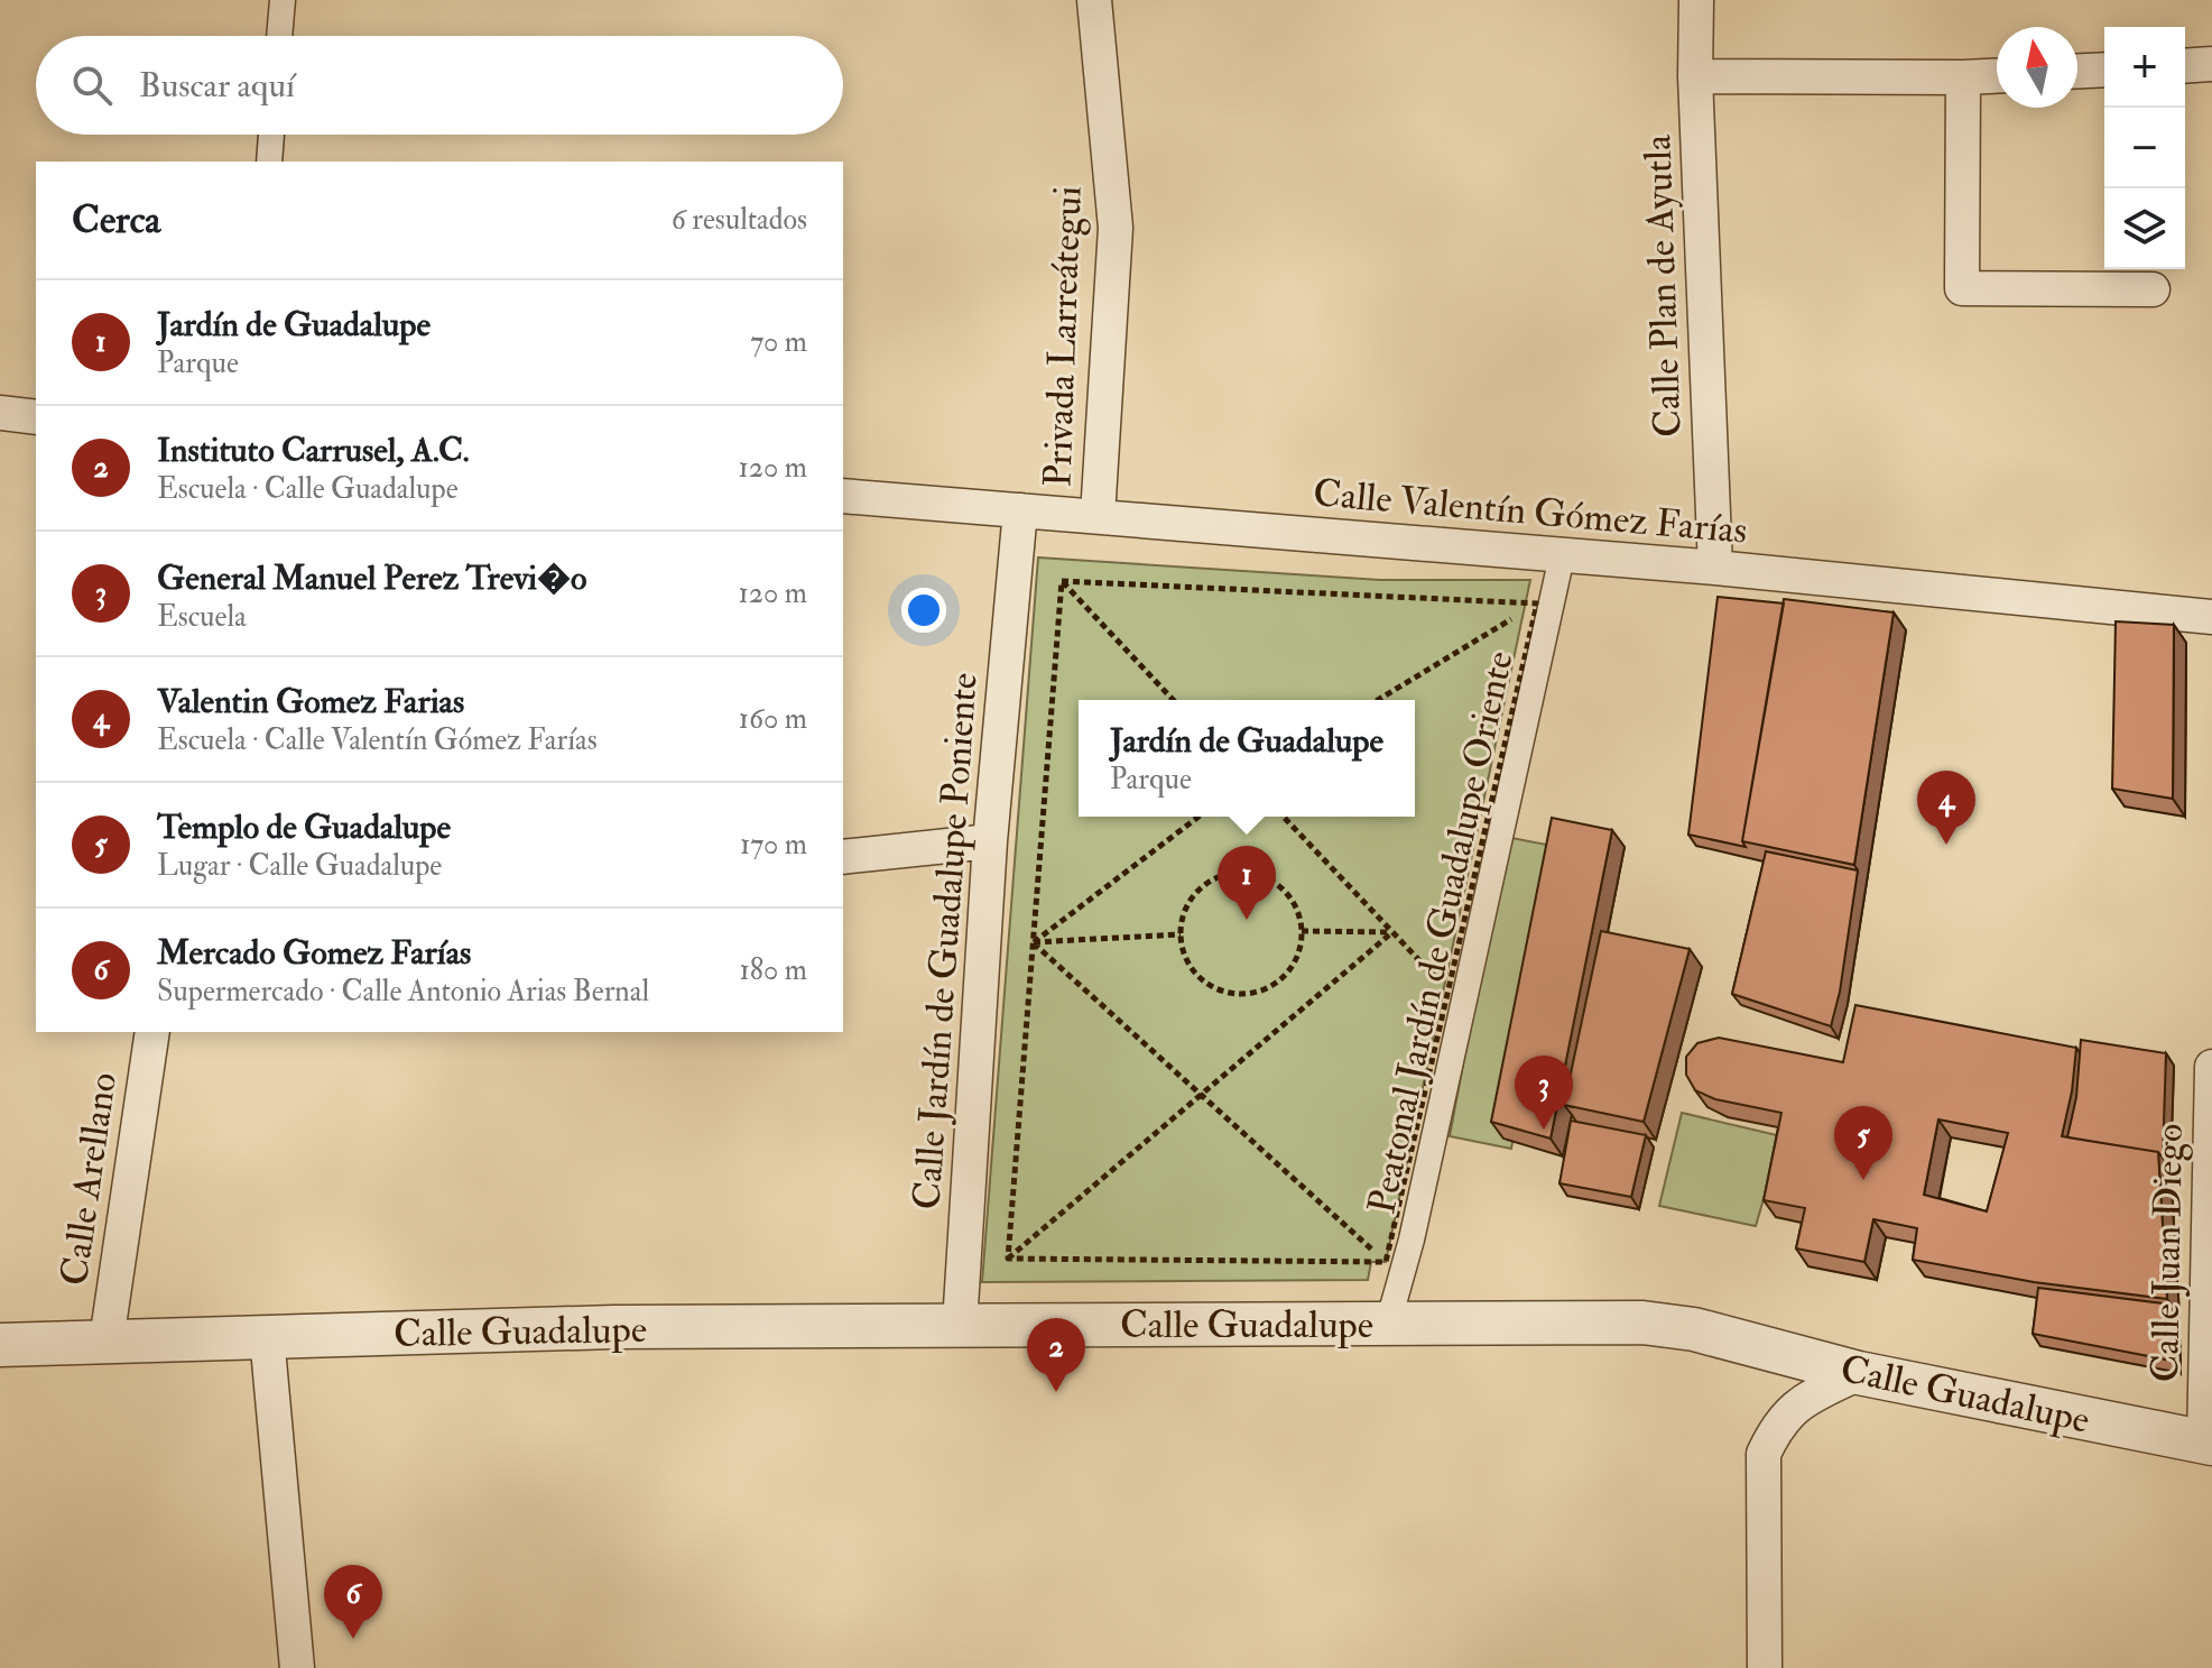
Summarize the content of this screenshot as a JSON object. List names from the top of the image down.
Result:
{
  "streets": {
    "street": [
      "Calle Plan de Ayutla",
      "Privada Larreátegui",
      "Calle Valentín Gómez Farías",
      "Peatonal Jardín de Guadalupe Oriente",
      "Calle Jardín de Guadalupe Poniente",
      "Calle Arellano",
      "Calle Juan Diego",
      "Calle Guadalupe"
    ]
  },
  "crossings": [
    ["Calle Plan de Ayutla", "Calle Valentín Gómez Farías"],
    ["Privada Larreátegui", "Calle Valentín Gómez Farías"],
    ["Calle Valentín Gómez Farías", "Peatonal Jardín de Guadalupe Oriente"],
    ["Calle Valentín Gómez Farías", "Calle Jardín de Guadalupe Poniente"],
    ["Peatonal Jardín de Guadalupe Oriente", "Calle Guadalupe"],
    ["Calle Jardín de Guadalupe Poniente", "Calle Guadalupe"],
    ["Calle Arellano", "Calle Guadalupe"],
    ["Calle Juan Diego", "Calle Guadalupe"]
  ],
  "north": "top",
  "page": {
    "map_buttons": ["+", "−"],
    "search": "Buscar aquí",
    "heading": ["Cerca", "6 resultados"],
    "list": [
      {
        "mark": "1",
        "name": "Jardín de Guadalupe",
        "note": "Parque",
        "value": "70 m"
      },
      {
        "mark": "2",
        "name": "Instituto Carrusel, A.C.",
        "note": "Escuela · Calle Guadalupe",
        "value": "120 m"
      },
      {
        "mark": "3",
        "name": "General Manuel Perez Trevi�o",
        "note": "Escuela",
        "value": "120 m"
      },
      {
        "mark": "4",
        "name": "Valentin Gomez Farias",
        "note": "Escuela · Calle Valentín Gómez Farías",
        "value": "160 m"
      },
      {
        "mark": "5",
        "name": "Templo de Guadalupe",
        "note": "Lugar · Calle Guadalupe",
        "value": "170 m"
      },
      {
        "mark": "6",
        "name": "Mercado Gomez Farías",
        "note": "Supermercado · Calle Antonio Arias Bernal",
        "value": "180 m"
      }
    ],
    "popup": ["Jardín de Guadalupe", "Parque"],
    "pins": [
      "4",
      "1",
      "3",
      "5",
      "2",
      "6"
    ]
  }
}
